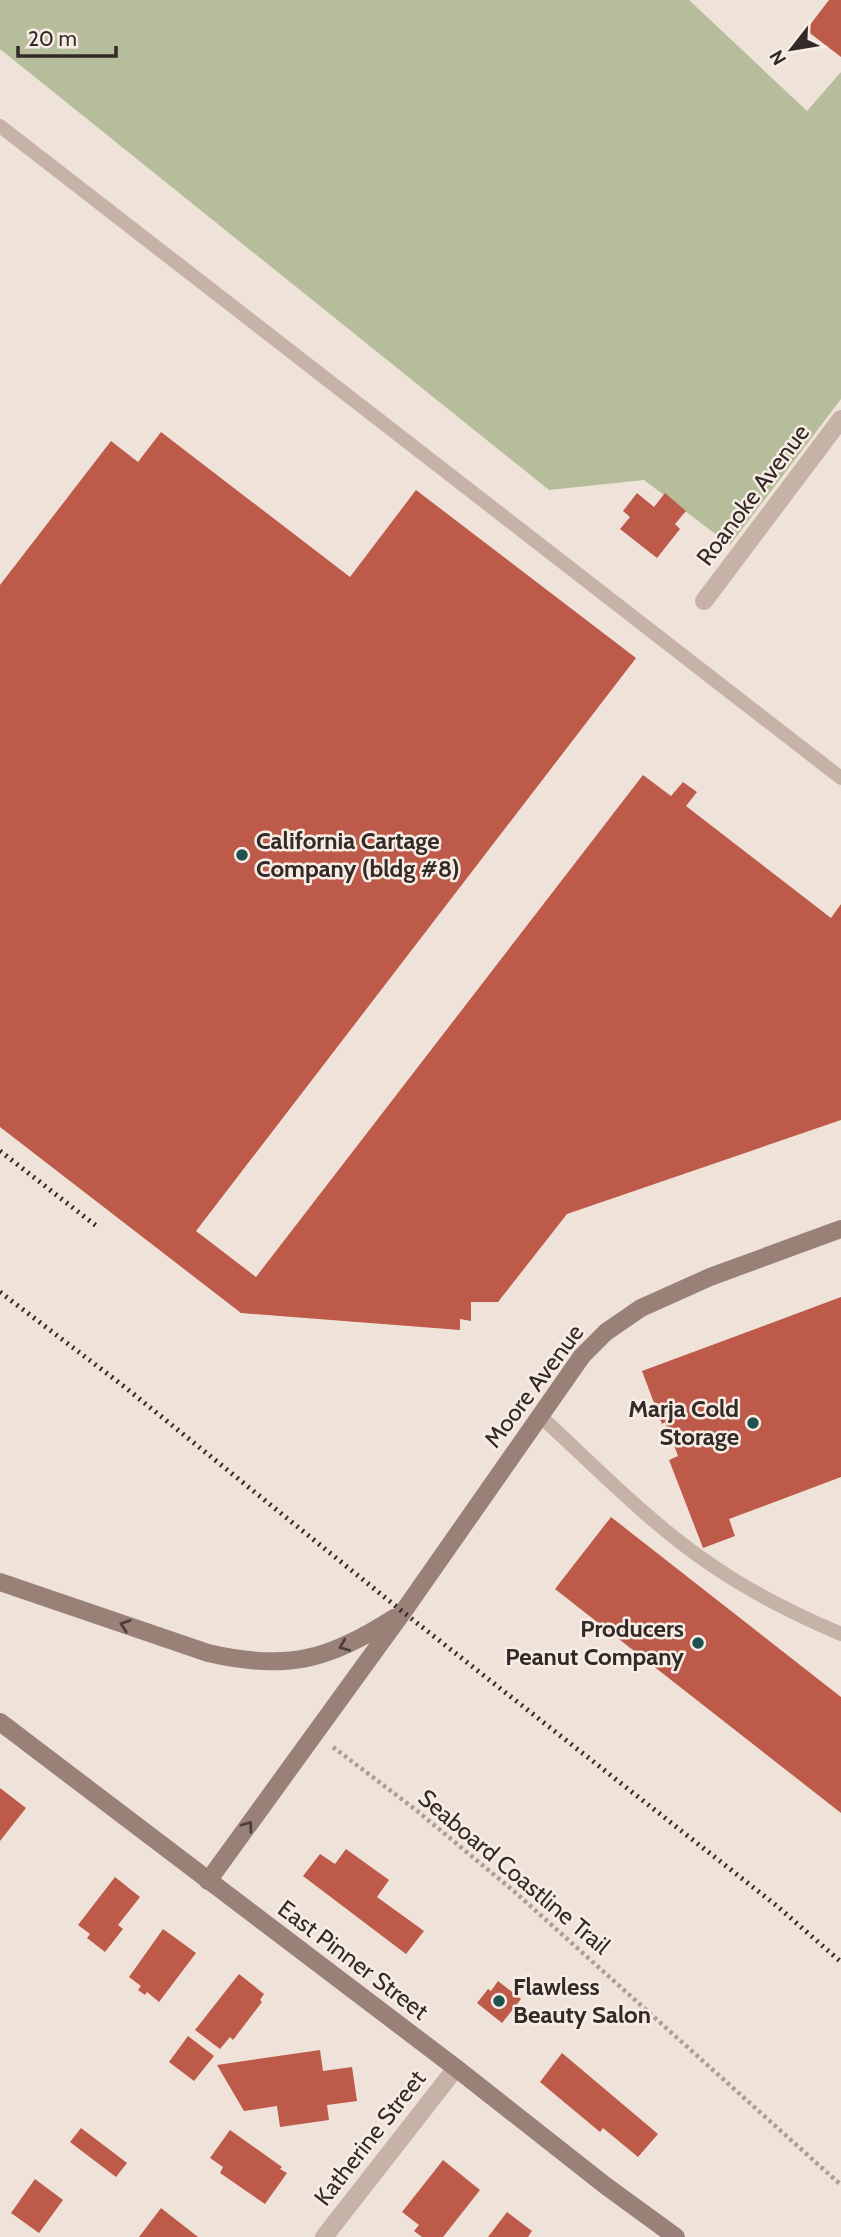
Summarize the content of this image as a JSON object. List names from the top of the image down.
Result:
{
  "streets": {
    "street": [
      "Roanoke Avenue",
      "Moore Avenue",
      "East Pinner Street",
      "Katherine Street"
    ],
    "path": ["Seaboard Coastline Trail"]
  },
  "crossings": [
    ["Moore Avenue", "Seaboard Coastline Trail"],
    ["Moore Avenue", "East Pinner Street"],
    ["East Pinner Street", "Katherine Street"]
  ],
  "places": [
    "California Cartage Company (bldg #8)",
    "Marja Cold Storage",
    "Producers Peanut Company",
    "Flawless Beauty Salon"
  ],
  "scale_bar": "20 m",
  "north": "bottom left"
}
